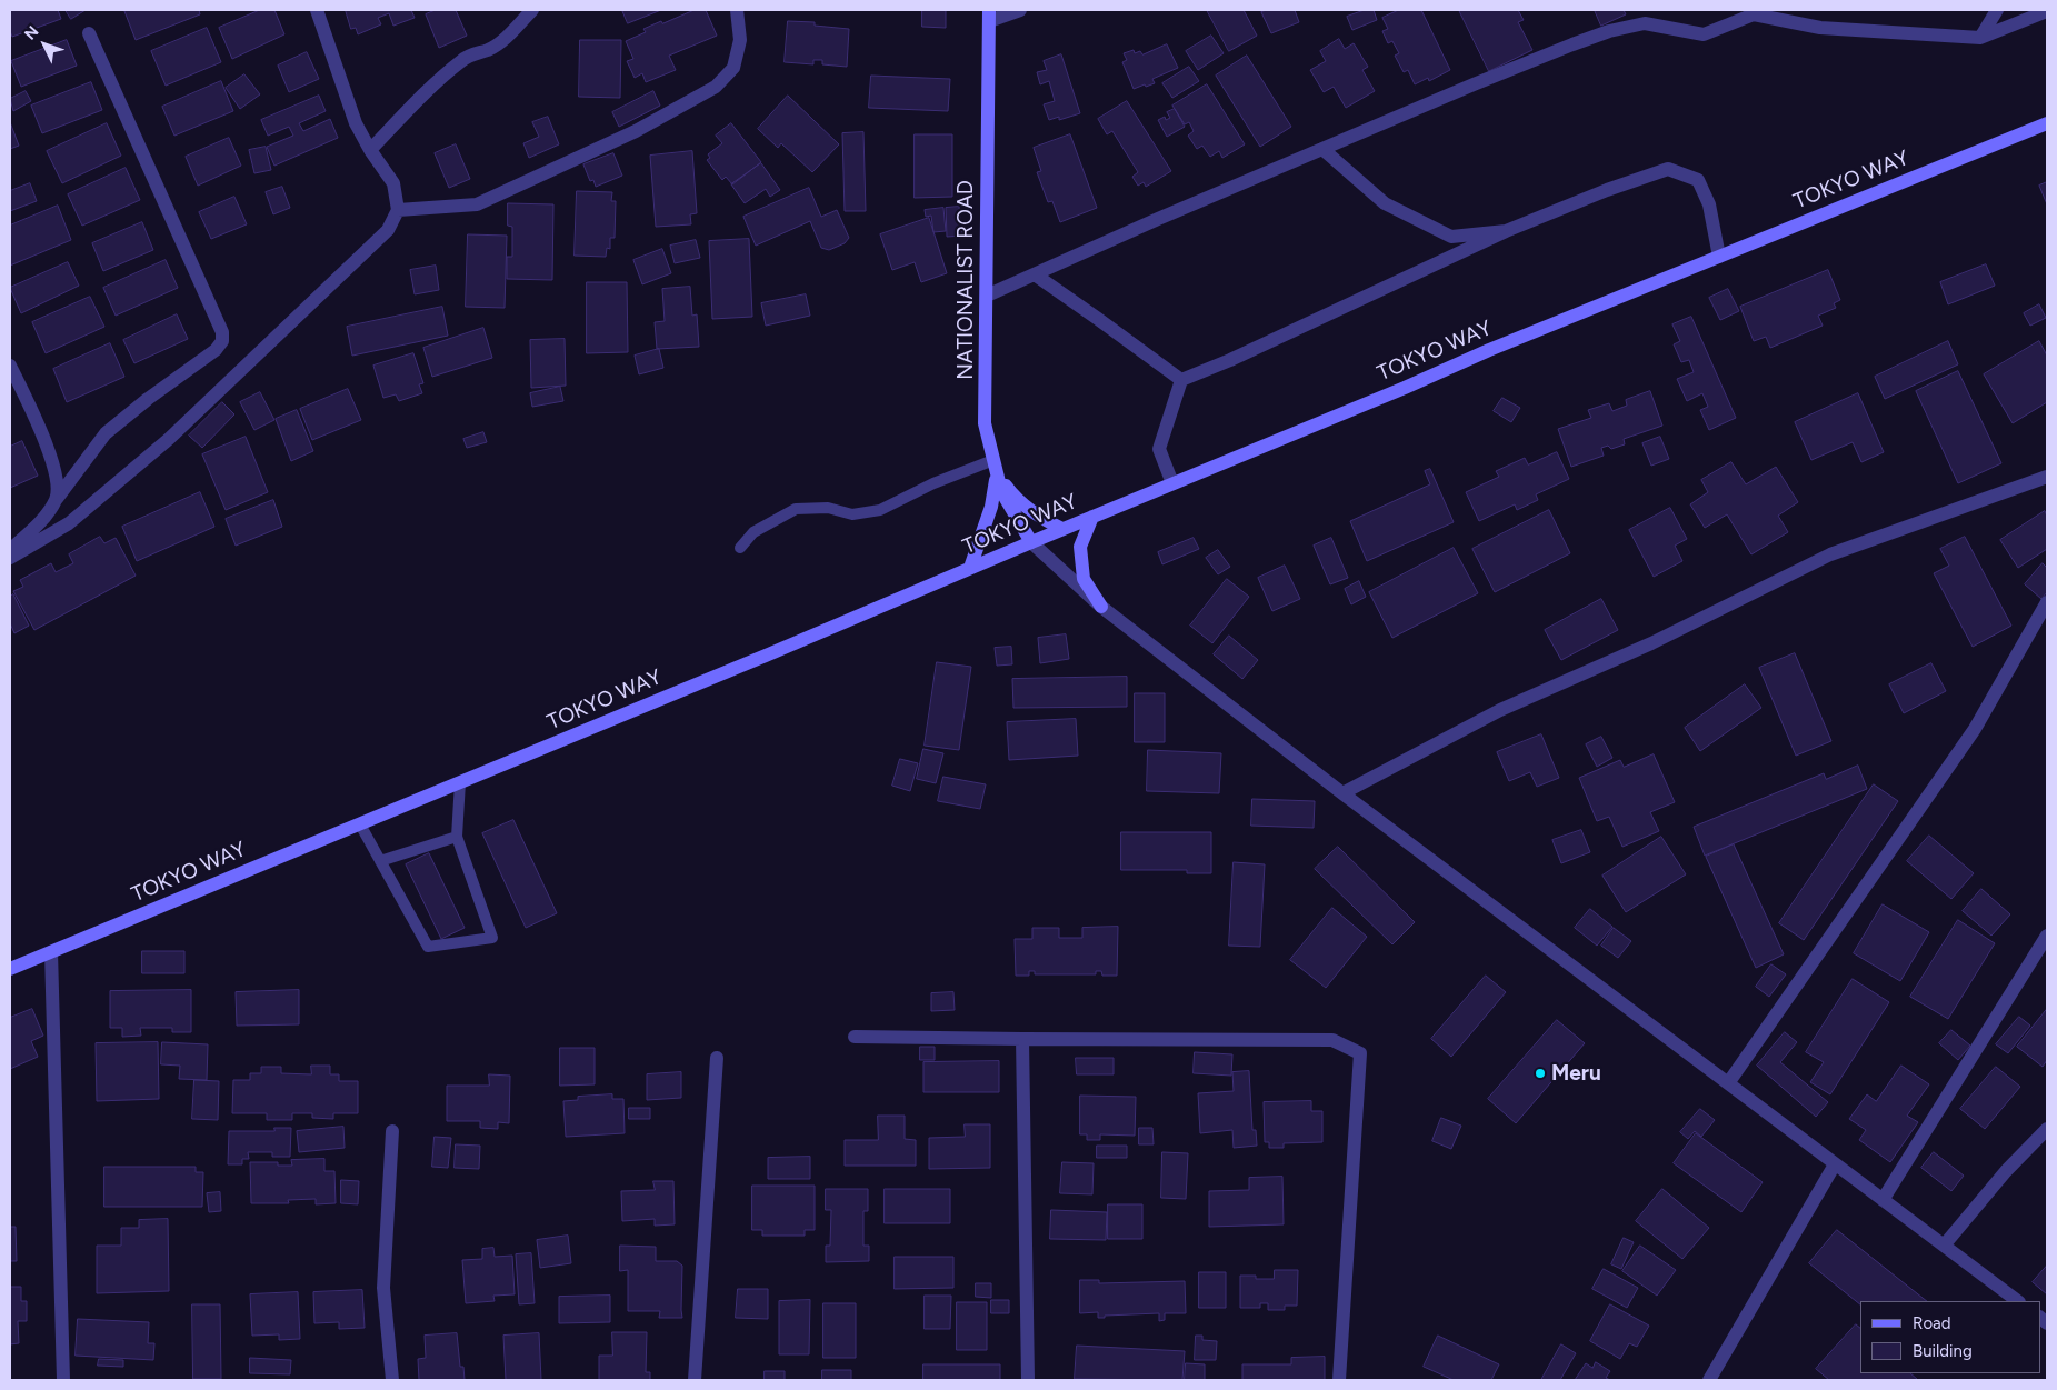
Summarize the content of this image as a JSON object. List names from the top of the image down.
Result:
{
  "streets": {
    "main road": ["TOKYO WAY", "NATIONALIST ROAD"]
  },
  "crossings": [
    ["TOKYO WAY", "NATIONALIST ROAD"]
  ],
  "places": ["Meru"],
  "legend": ["Road", "Building"],
  "north": "top left"
}
